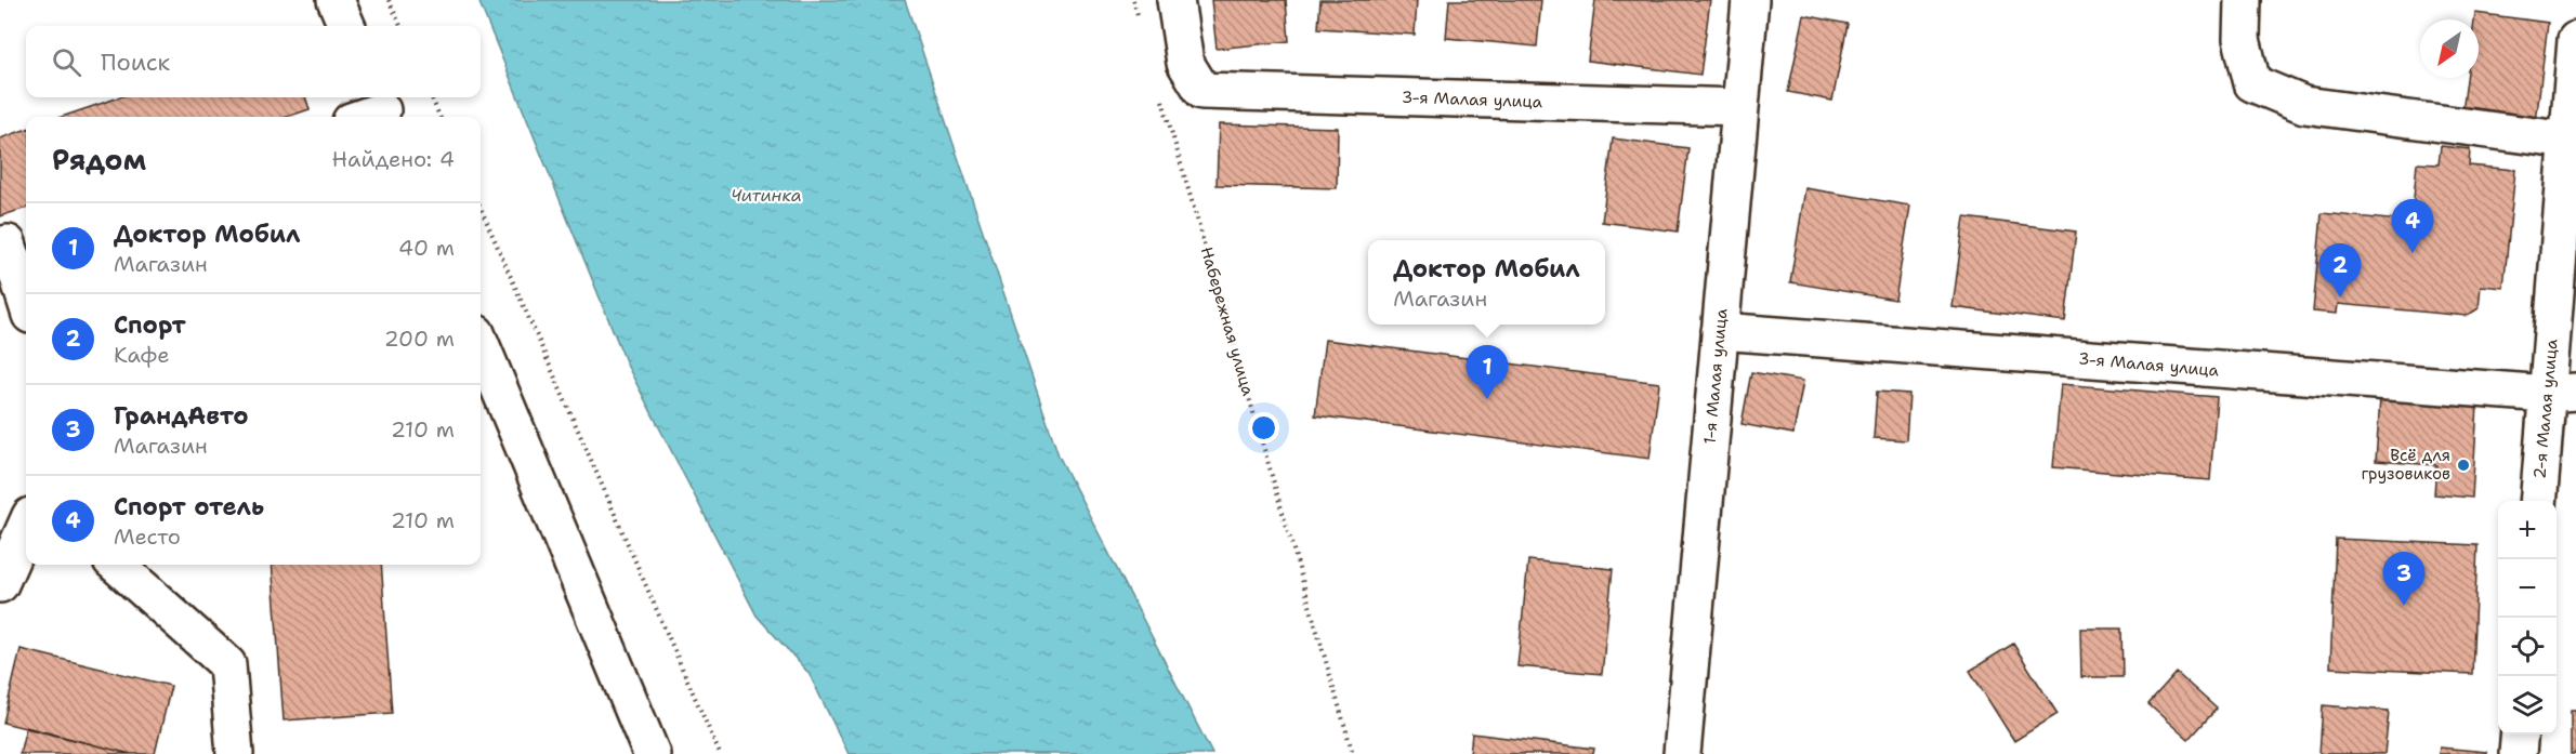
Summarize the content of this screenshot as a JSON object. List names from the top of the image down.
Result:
{
  "streets": {
    "street": ["3-я Малая улица", "1-я Малая улица", "2-я Малая улица"],
    "path": ["Набережная улица"]
  },
  "crossings": [
    ["3-я Малая улица", "1-я Малая улица"],
    ["3-я Малая улица", "2-я Малая улица"]
  ],
  "water": ["Читинка"],
  "places": ["Всё для грузовиков"],
  "north": "bottom left",
  "page": {
    "search": "Поиск",
    "heading": ["Рядом", "Найдено: 4"],
    "pins": [
      "4",
      "2",
      "1",
      "3"
    ],
    "list": [
      {
        "mark": "1",
        "name": "Доктор Мобил",
        "note": "Магазин",
        "value": "40 m"
      },
      {
        "mark": "2",
        "name": "Спорт",
        "note": "Кафе",
        "value": "200 m"
      },
      {
        "mark": "3",
        "name": "ГрандАвто",
        "note": "Магазин",
        "value": "210 m"
      },
      {
        "mark": "4",
        "name": "Спорт отель",
        "note": "Место",
        "value": "210 m"
      }
    ],
    "popup": ["Доктор Мобил", "Магазин"],
    "map_buttons": ["+", "−"]
  }
}
